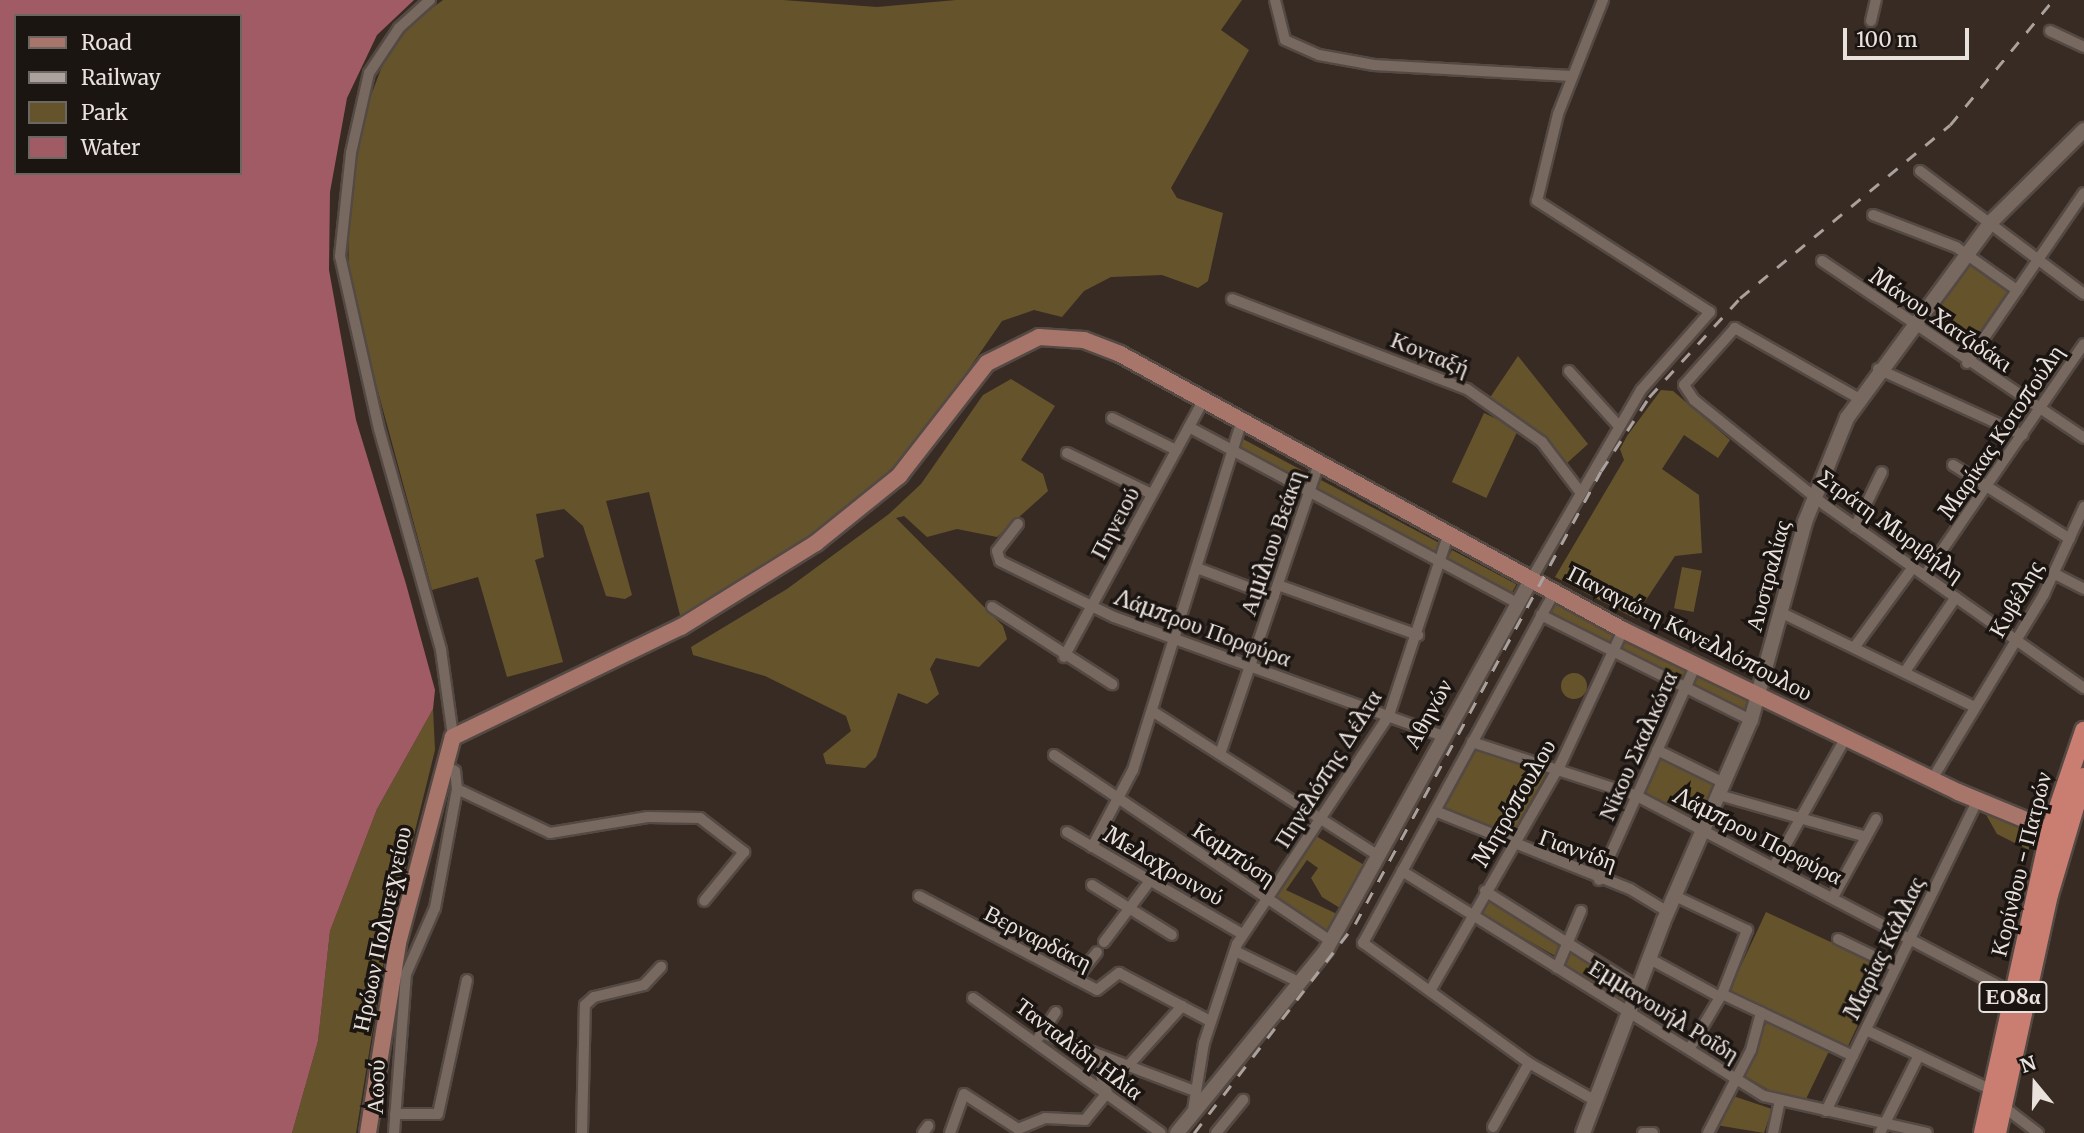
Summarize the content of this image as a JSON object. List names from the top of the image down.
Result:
{
  "streets": {
    "highway": ["Κορίνθου - Πατρών", "ΕΟ8α"],
    "main road": ["Παναγιώτη Κανελλόπουλου", "Ηρώων Πολυτεχνείου"],
    "street": [
      "Μάνου Χατζιδάκι",
      "Κονταξή",
      "Μαρίκας Κοτοπούλη",
      "Πηνειού",
      "Στράτη Μυριβήλη",
      "Αιμίλιου Βεάκη",
      "Αυστραλίας",
      "Κυβέλης",
      "Λάμπρου Πορφύρα",
      "Αθηνών",
      "Νίκου Σκαλκώτα",
      "Πηνελόπης Δέλτα",
      "Μητρόπουλου",
      "Γιαννίδη",
      "Καμπύση",
      "Μελαχροινού",
      "Βερναρδάκη",
      "Μαρίας Κάλλας",
      "Εμμανουήλ Ροΐδη",
      "Τανταλίδη Ηλία",
      "Αωού"
    ]
  },
  "crossings": [
    ["Μάνου Χατζιδάκι", "Μαρίκας Κοτοπούλη"],
    ["Μάνου Χατζιδάκι", "Αυστραλίας"],
    ["Κονταξή", "Αθηνών"],
    ["Μαρίκας Κοτοπούλη", "Στράτη Μυριβήλη"],
    ["Πηνειού", "Λάμπρου Πορφύρα"],
    ["Στράτη Μυριβήλη", "Αυστραλίας"],
    ["Στράτη Μυριβήλη", "Κυβέλης"],
    ["Αιμίλιου Βεάκη", "Λάμπρου Πορφύρα"],
    ["Αυστραλίας", "Λάμπρου Πορφύρα"],
    ["Αυστραλίας", "Παναγιώτη Κανελλόπουλου"],
    ["Αυστραλίας", "Γιαννίδη"],
    ["Αυστραλίας", "Εμμανουήλ Ροΐδη"],
    ["Κυβέλης", "Παναγιώτη Κανελλόπουλου"],
    ["Λάμπρου Πορφύρα", "Αθηνών"],
    ["Λάμπρου Πορφύρα", "Νίκου Σκαλκώτα"],
    ["Λάμπρου Πορφύρα", "Πηνελόπης Δέλτα"],
    ["Λάμπρου Πορφύρα", "Μητρόπουλου"],
    ["Λάμπρου Πορφύρα", "Κορίνθου - Πατρών"],
    ["Λάμπρου Πορφύρα", "Μαρίας Κάλλας"],
    ["Παναγιώτη Κανελλόπουλου", "Νίκου Σκαλκώτα"],
    ["Παναγιώτη Κανελλόπουλου", "Μητρόπουλου"],
    ["Παναγιώτη Κανελλόπουλου", "Κορίνθου - Πατρών"],
    ["Παναγιώτη Κανελλόπουλου", "Μαρίας Κάλλας"],
    ["Αθηνών", "Πηνελόπης Δέλτα"],
    ["Αθηνών", "Καμπύση"],
    ["Νίκου Σκαλκώτα", "Γιαννίδη"],
    ["Πηνελόπης Δέλτα", "Καμπύση"],
    ["Πηνελόπης Δέλτα", "Μελαχροινού"],
    ["Πηνελόπης Δέλτα", "Βερναρδάκη"],
    ["Μητρόπουλου", "Γιαννίδη"],
    ["Μητρόπουλου", "Εμμανουήλ Ροΐδη"],
    ["Μαρίας Κάλλας", "Εμμανουήλ Ροΐδη"]
  ],
  "legend": [
    "Road",
    "Railway",
    "Park",
    "Water"
  ],
  "scale_bar": "100 m",
  "north": "top"
}
